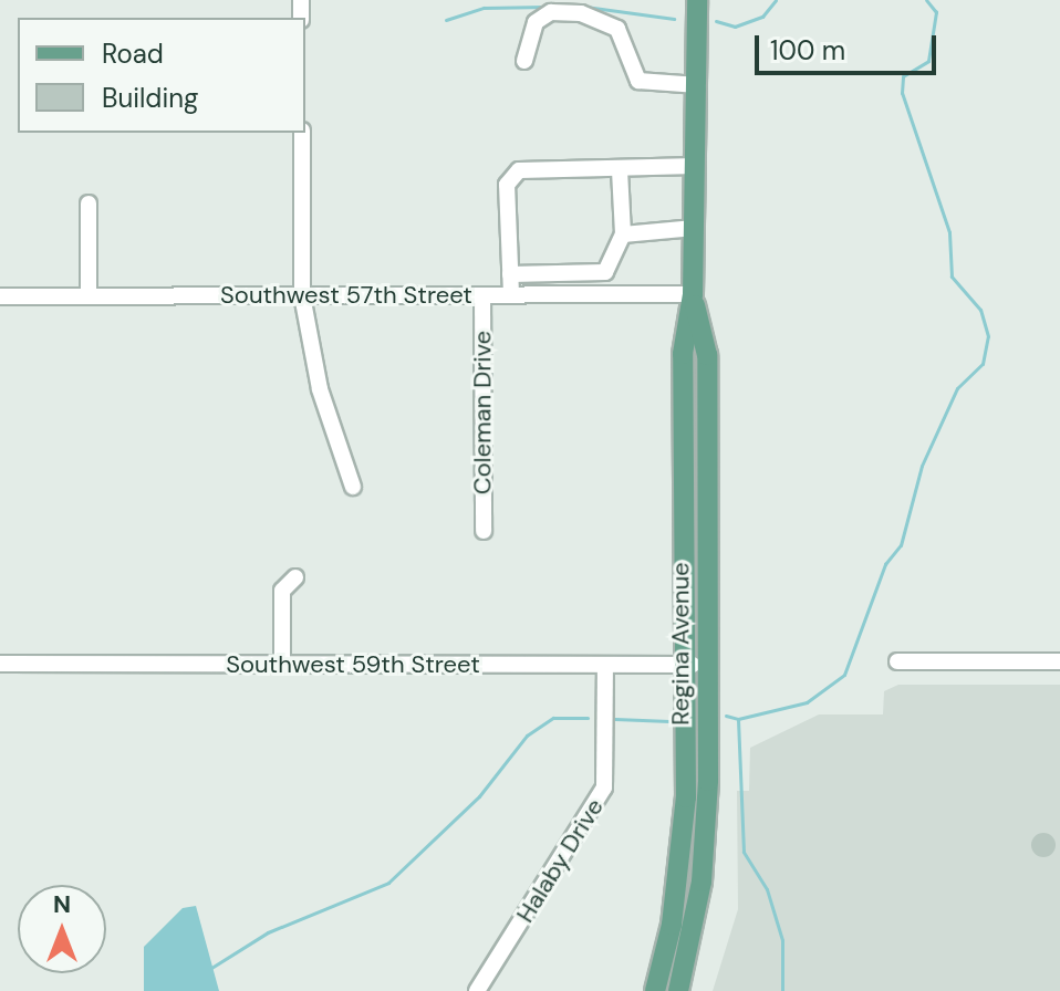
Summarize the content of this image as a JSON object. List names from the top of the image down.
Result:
{
  "streets": {
    "main road": ["Regina Avenue"],
    "street": [
      "Southwest 57th Street",
      "Coleman Drive",
      "Southwest 59th Street",
      "Halaby Drive"
    ]
  },
  "crossings": [
    ["Southwest 57th Street", "Coleman Drive"],
    ["Southwest 57th Street", "Regina Avenue"],
    ["Regina Avenue", "Southwest 59th Street"],
    ["Southwest 59th Street", "Halaby Drive"]
  ],
  "legend": ["Road", "Building"],
  "scale_bar": "100 m",
  "north": "top"
}
